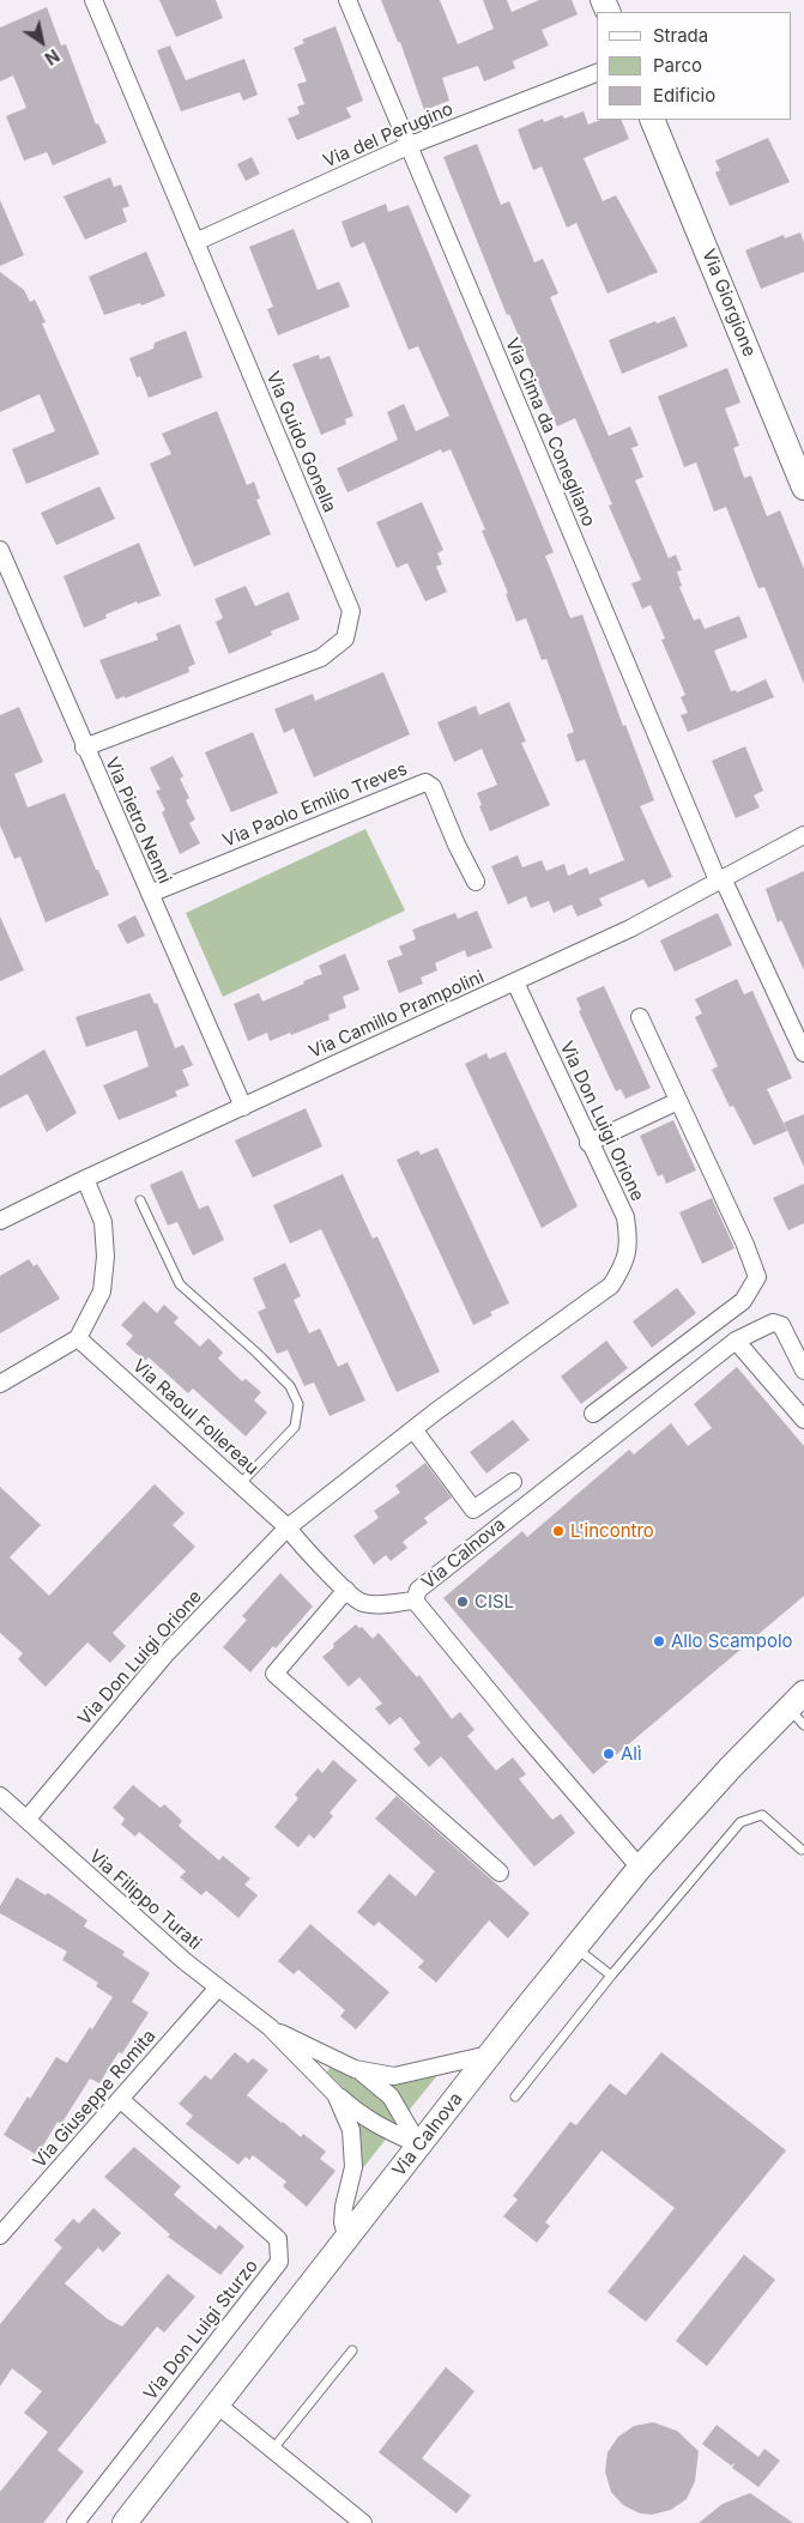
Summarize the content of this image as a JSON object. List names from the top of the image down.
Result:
{
  "streets": {
    "main road": ["Via Giorgione", "Via Calnova"],
    "street": [
      "Via del Perugino",
      "Via Cima da Conegliano",
      "Via Guido Gonella",
      "Via Paolo Emilio Treves",
      "Via Pietro Nenni",
      "Via Camillo Prampolini",
      "Via Don Luigi Orione",
      "Via Raoul Follereau",
      "Via Filippo Turati",
      "Via Giuseppe Romita",
      "Via Don Luigi Sturzo"
    ]
  },
  "crossings": [
    ["Via del Perugino", "Via Cima da Conegliano"],
    ["Via del Perugino", "Via Guido Gonella"],
    ["Via Cima da Conegliano", "Via Camillo Prampolini"],
    ["Via Guido Gonella", "Via Pietro Nenni"],
    ["Via Paolo Emilio Treves", "Via Pietro Nenni"],
    ["Via Pietro Nenni", "Via Camillo Prampolini"],
    ["Via Camillo Prampolini", "Via Don Luigi Orione"],
    ["Via Don Luigi Orione", "Via Raoul Follereau"],
    ["Via Don Luigi Orione", "Via Filippo Turati"],
    ["Via Calnova", "Via Filippo Turati"],
    ["Via Filippo Turati", "Via Giuseppe Romita"],
    ["Via Giuseppe Romita", "Via Don Luigi Sturzo"]
  ],
  "places": [
    "L'incontro",
    "CISL",
    "Allo Scampolo",
    "Alì"
  ],
  "legend": ["Strada", "Parco", "Edificio"],
  "north": "bottom right"
}
